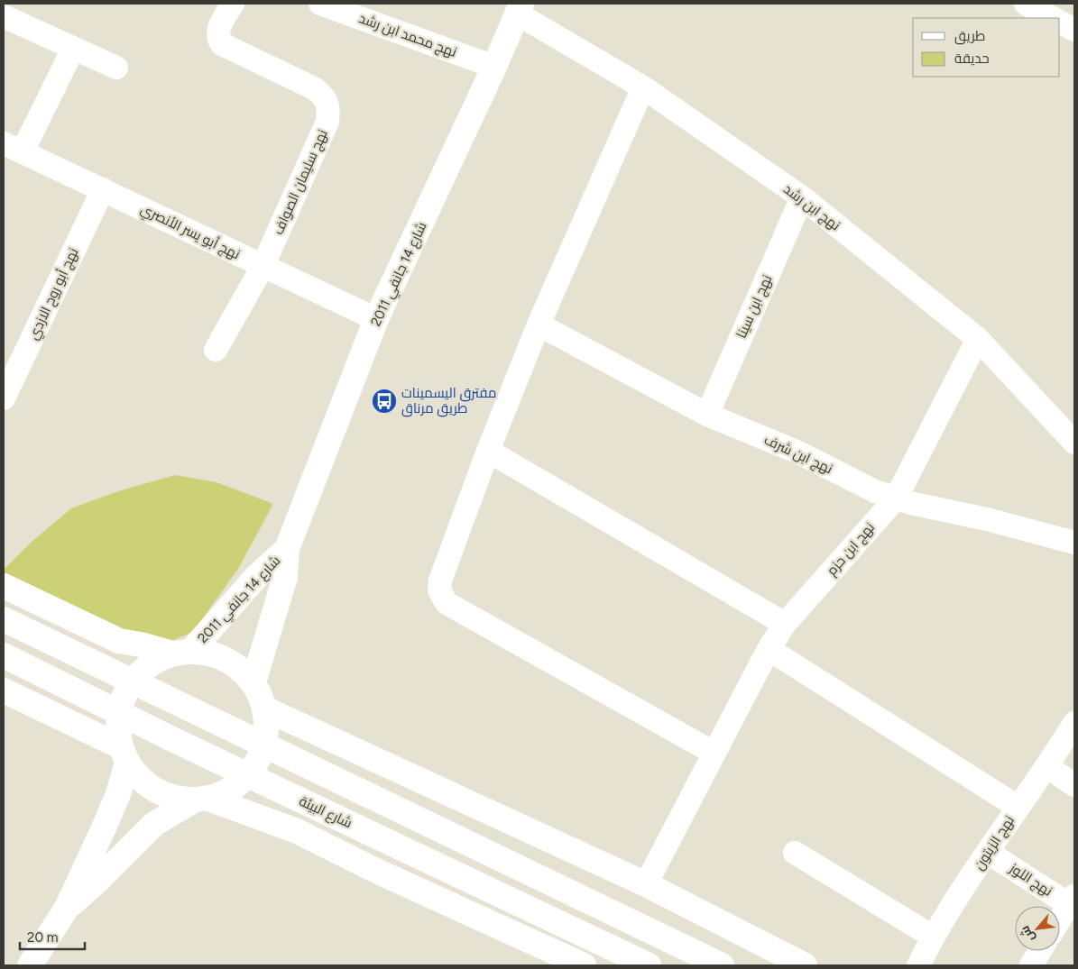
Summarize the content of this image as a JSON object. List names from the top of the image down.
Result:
{
  "streets": {
    "main road": ["شارع 14 جانفي 2011", "شارع البيئة"],
    "street": [
      "نهج محمد ابن رشد",
      "نهج سليمان الصواف",
      "نهج ابن رشد",
      "نهج أبو يسر الأنصري",
      "نهج أبو روح الازدي",
      "نهج ابن سينا",
      "نهج ابن شرف",
      "نهج ابن حزم",
      "نهج الزيتون",
      "نهج اللوز"
    ]
  },
  "crossings": [
    ["نهج محمد ابن رشد", "شارع 14 جانفي 2011"],
    ["نهج سليمان الصواف", "نهج أبو يسر الأنصري"],
    ["نهج ابن رشد", "شارع 14 جانفي 2011"],
    ["نهج ابن رشد", "نهج ابن سينا"],
    ["نهج ابن رشد", "نهج ابن حزم"],
    ["نهج أبو يسر الأنصري", "شارع 14 جانفي 2011"],
    ["نهج أبو يسر الأنصري", "نهج أبو روح الازدي"],
    ["نهج ابن سينا", "نهج ابن شرف"],
    ["نهج ابن شرف", "نهج ابن حزم"],
    ["نهج الزيتون", "نهج اللوز"]
  ],
  "places": {
    "bus stop": ["مفترق اليسمينات طريق مرناق"]
  },
  "legend": ["طريق", "حديقة"],
  "scale_bar": "20 m",
  "north": "bottom left"
}
